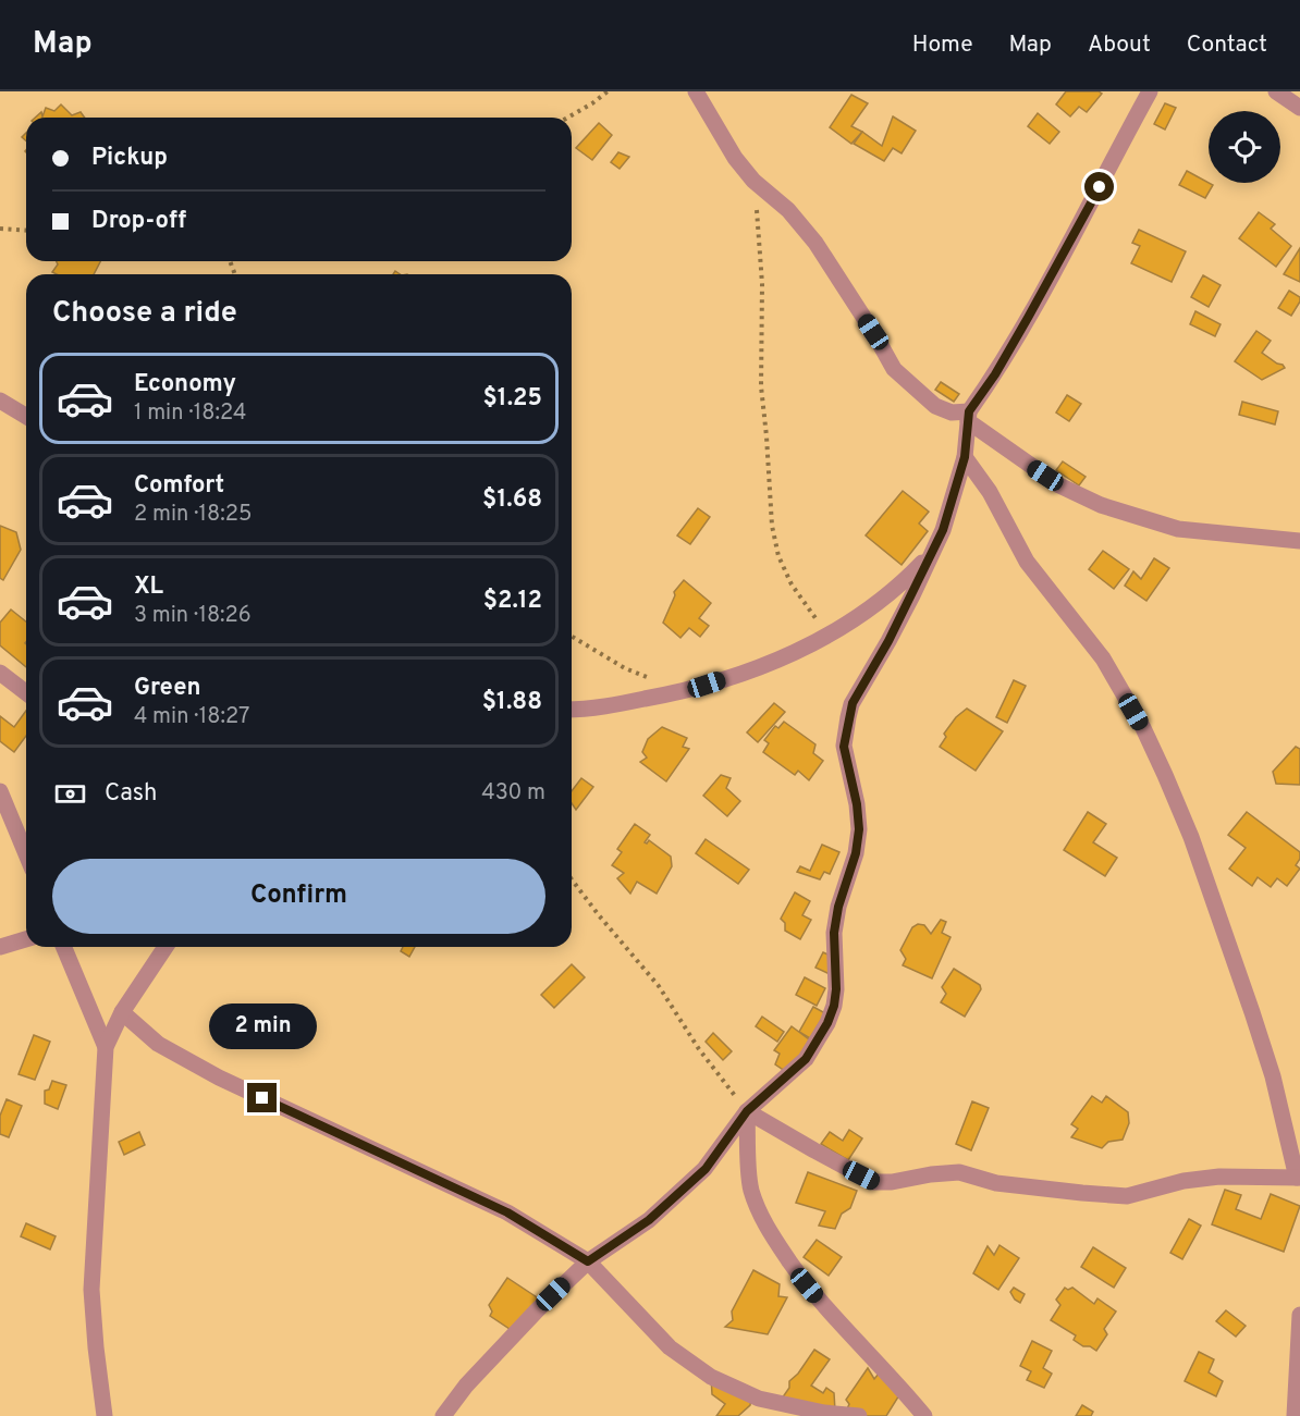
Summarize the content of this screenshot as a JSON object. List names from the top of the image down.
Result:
{
  "page": {
    "header": "Map",
    "nav": [
      "Home",
      "Map",
      "About",
      "Contact"
    ],
    "banner": ["Pickup", "Drop-off"],
    "heading": "Choose a ride",
    "list": [
      {
        "name": "Economy",
        "note": "1 min · 18:24",
        "value": "$1.25"
      },
      {
        "name": "Comfort",
        "note": "2 min · 18:25",
        "value": "$1.68"
      },
      {
        "name": "XL",
        "note": "3 min · 18:26",
        "value": "$2.12"
      },
      {
        "name": "Green",
        "note": "4 min · 18:27",
        "value": "$1.88"
      }
    ],
    "pay": ["Cash", "430 m"],
    "buttons": "Confirm",
    "bubble": "2 min"
  }
}
